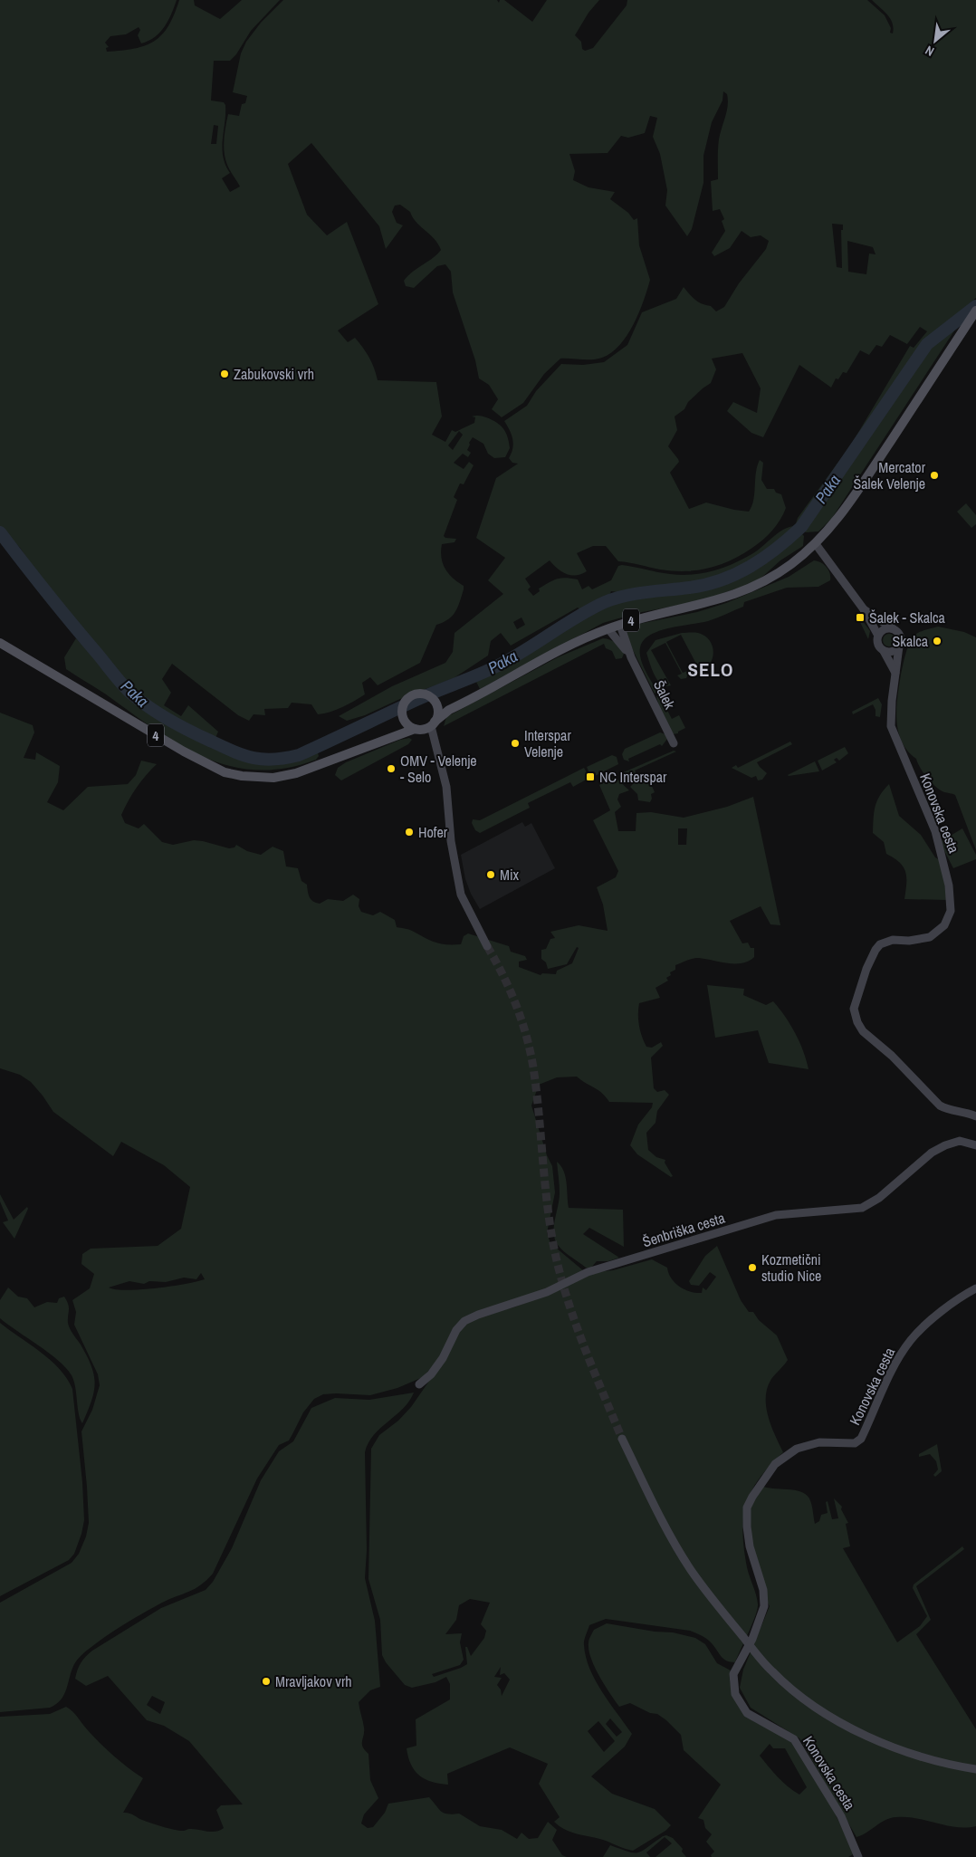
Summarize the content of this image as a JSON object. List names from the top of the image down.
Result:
{
  "streets": {
    "main road": ["4"],
    "street": ["Šalek", "Konovska cesta", "Šenbriška cesta"]
  },
  "districts": ["SELO"],
  "water": ["Paka"],
  "places": {
    "other": [
      "Zabukovski vrh",
      "Mercator Šalek Velenje",
      "Skalca",
      "Interspar Velenje",
      "OMV - Velenje - Selo",
      "Hofer",
      "Mix",
      "Kozmetični studio Nice",
      "Mravljakov vrh"
    ],
    "transit": ["Šalek - Skalca", "NC Interspar"]
  },
  "north": "bottom left"
}
